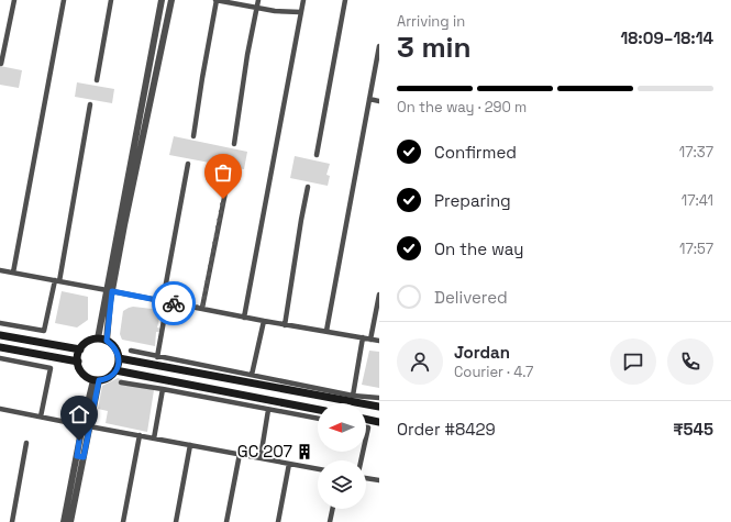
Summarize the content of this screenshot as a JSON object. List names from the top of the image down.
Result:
{
  "places": {
    "building": ["GC 207"]
  },
  "north": "left",
  "page": {
    "heading": ["3 min", "Arriving in", "18:09–18:14"],
    "panel": [
      "Jordan",
      "Courier · 4.7",
      "Order #8429",
      "₹545"
    ],
    "bar": "On the way · 290 m",
    "list": [
      ["Confirmed", "17:37"],
      ["Preparing", "17:41"],
      ["On the way", "17:57"],
      "Delivered"
    ]
  }
}
